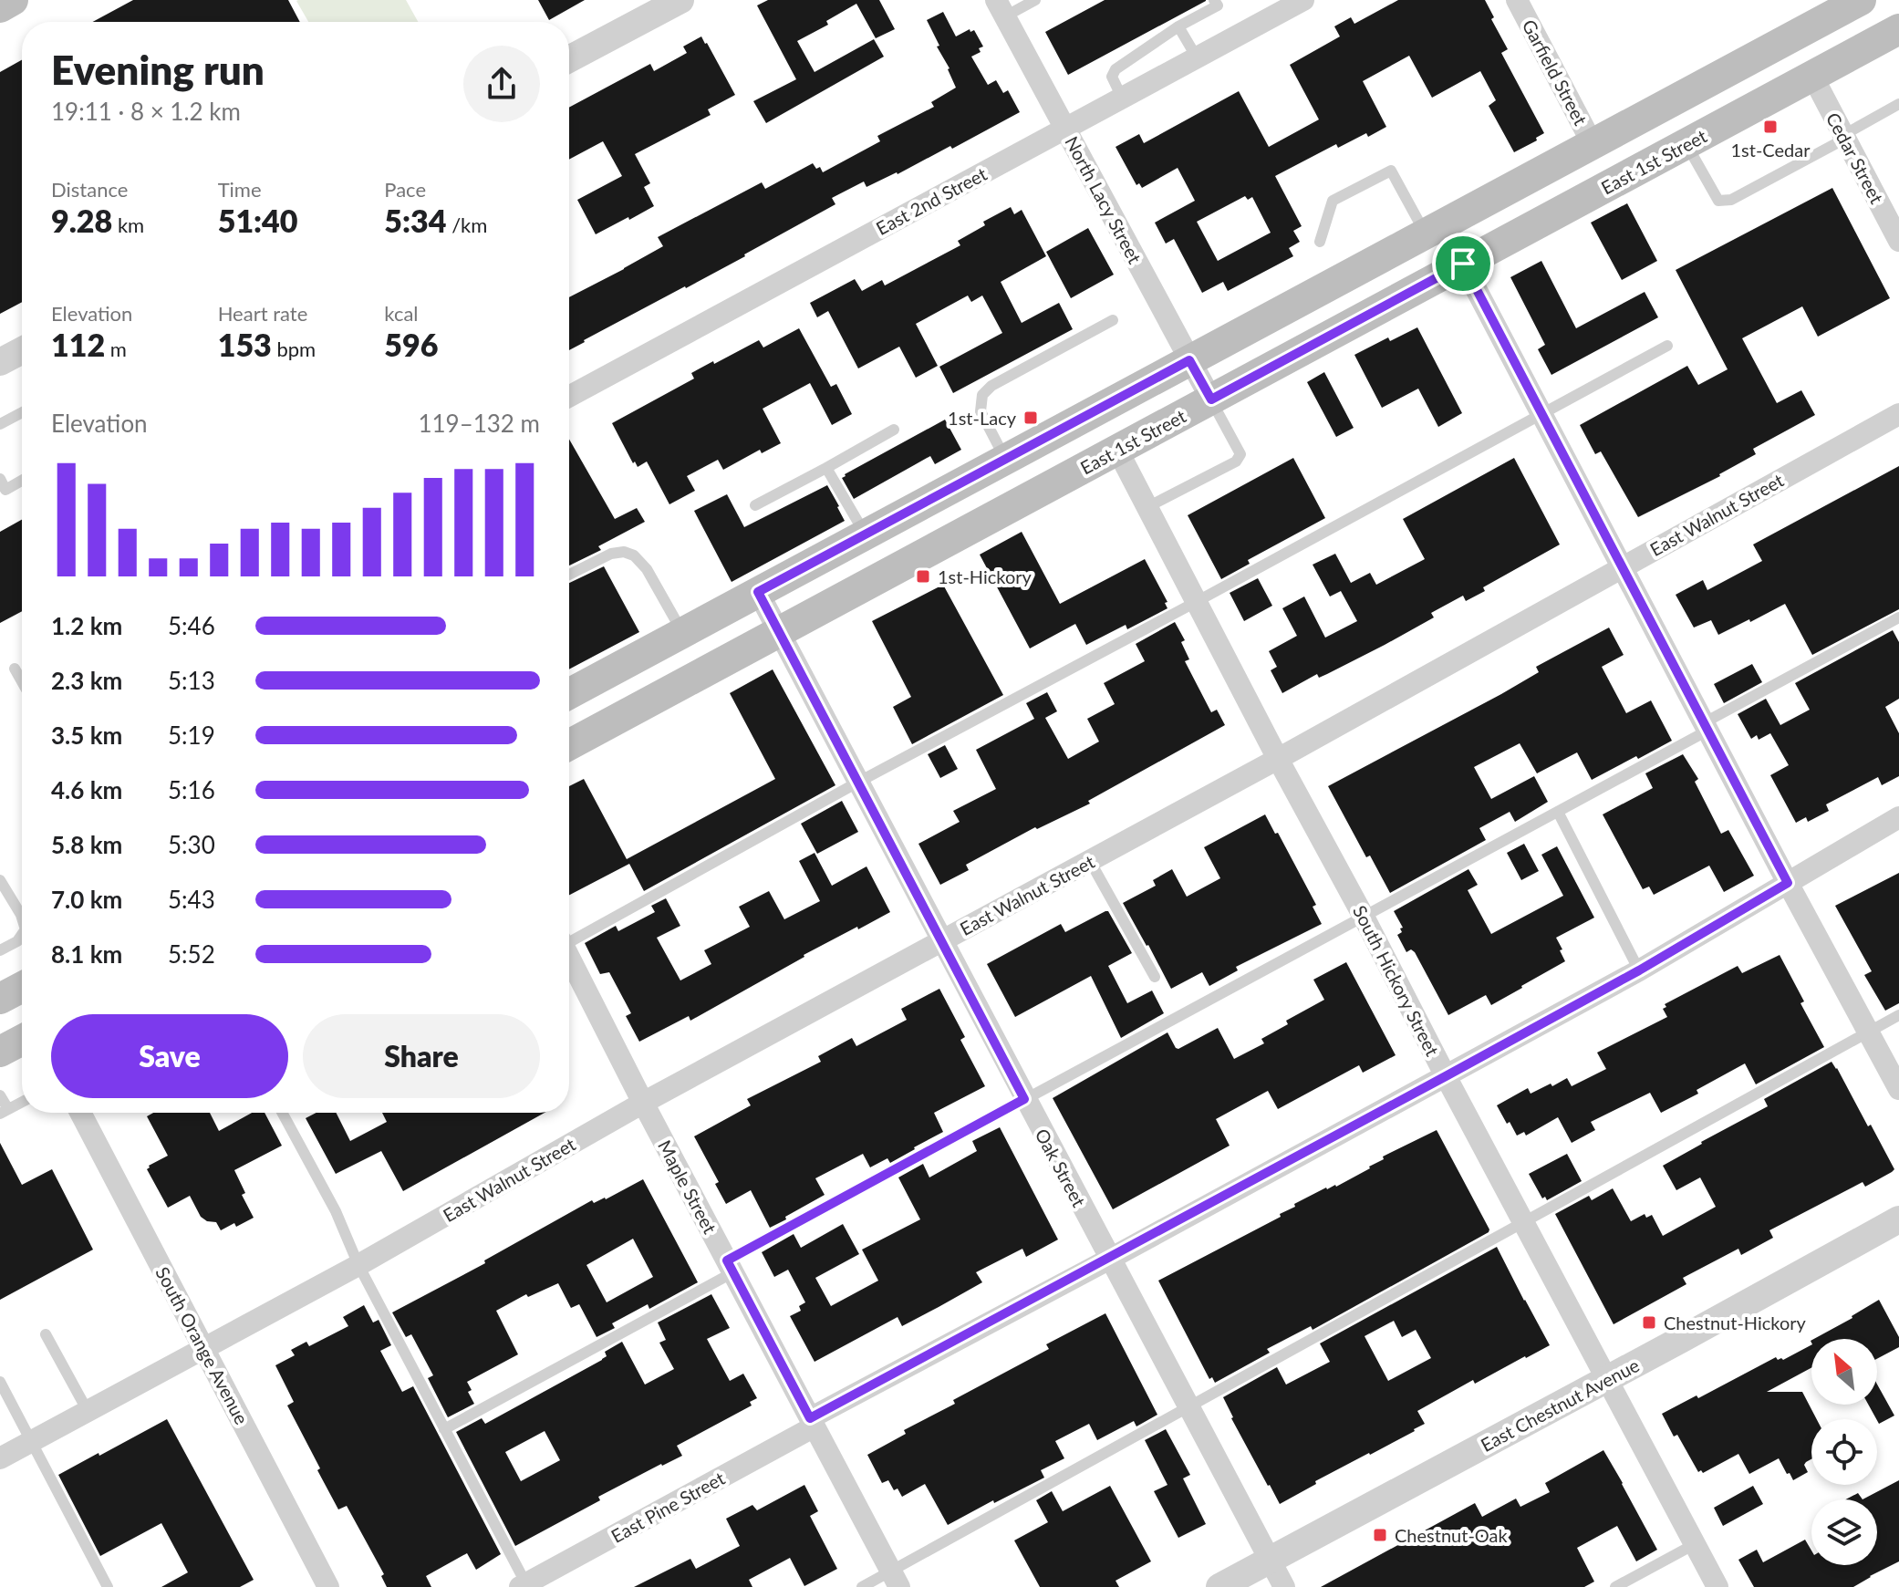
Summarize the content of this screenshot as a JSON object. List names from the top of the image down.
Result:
{
  "streets": {
    "main road": ["East 1st Street"],
    "street": [
      "Garfield Street",
      "Cedar Street",
      "North Lacy Street",
      "East 2nd Street",
      "East Walnut Street",
      "South Hickory Street",
      "Oak Street",
      "Maple Street",
      "South Orange Avenue",
      "East Chestnut Avenue",
      "East Pine Street"
    ]
  },
  "crossings": [
    ["Cedar Street", "East 1st Street"],
    ["East 1st Street", "North Lacy Street"],
    ["East 1st Street", "South Hickory Street"],
    ["East 1st Street", "Oak Street"],
    ["North Lacy Street", "East 2nd Street"],
    ["East Walnut Street", "South Hickory Street"],
    ["East Walnut Street", "Oak Street"],
    ["East Walnut Street", "Maple Street"],
    ["East Walnut Street", "South Orange Avenue"],
    ["South Hickory Street", "East Chestnut Avenue"],
    ["South Hickory Street", "East Pine Street"],
    ["Oak Street", "East Chestnut Avenue"],
    ["Oak Street", "East Pine Street"],
    ["Maple Street", "East Pine Street"]
  ],
  "places": {
    "transit": [
      "1st-Cedar",
      "1st-Lacy",
      "1st-Hickory",
      "Chestnut-Hickory",
      "Chestnut-Oak"
    ]
  },
  "north": "top left",
  "page": {
    "heading": ["Evening run", "19:11 · 8 × 1.2 km"],
    "stats": [
      ["Distance", "9.28 km"],
      ["Time", "51:40"],
      ["Pace", "5:34 /km"],
      ["Elevation", "112 m"],
      ["Heart rate", "153 bpm"],
      ["kcal", "596"]
    ],
    "chart": ["Elevation", "119–132 m"],
    "list": [
      {
        "name": "1.2 km",
        "note": "5:46"
      },
      {
        "name": "2.3 km",
        "note": "5:13"
      },
      {
        "name": "3.5 km",
        "note": "5:19"
      },
      {
        "name": "4.6 km",
        "note": "5:16"
      },
      {
        "name": "5.8 km",
        "note": "5:30"
      },
      {
        "name": "7.0 km",
        "note": "5:43"
      },
      {
        "name": "8.1 km",
        "note": "5:52"
      }
    ],
    "buttons": ["Save", "Share"]
  }
}
